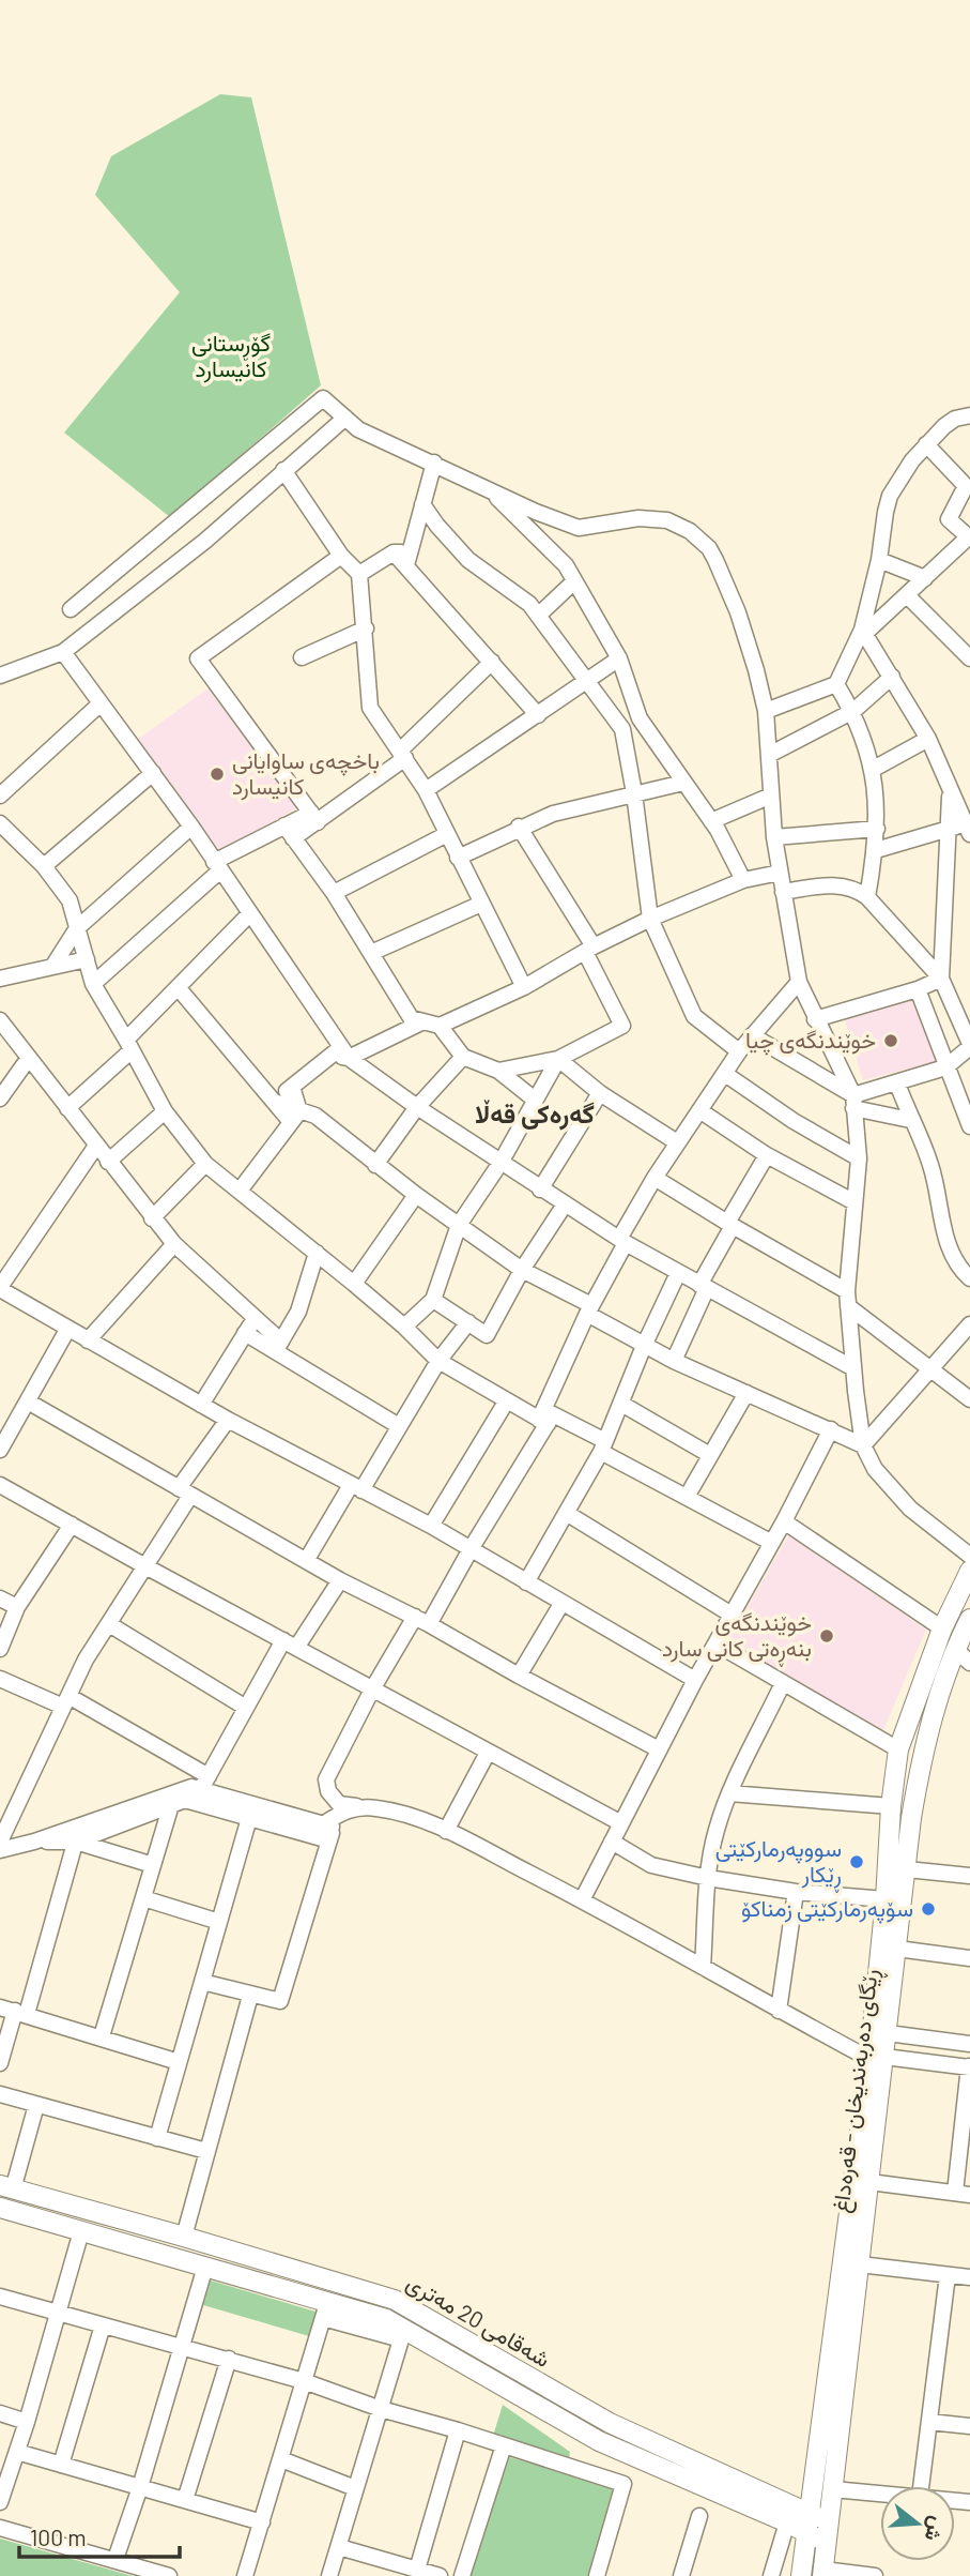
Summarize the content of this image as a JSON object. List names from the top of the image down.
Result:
{
  "streets": {
    "main road": ["ڕێگای دەربەندیخان - قەرەداغ", "شەقامی 20 مەتری"]
  },
  "crossings": [
    ["ڕێگای دەربەندیخان - قەرەداغ", "شەقامی 20 مەتری"]
  ],
  "districts": ["گەرەکی قەڵا"],
  "parks": ["گۆڕستانی کانیسارد"],
  "places": [
    "باخچەی ساوایانی کانیسارد",
    "خوێندنگەی چیا",
    "خوێندنگەی بنەڕەتی کانی سارد",
    "سووپەرمارکێتی ڕێکار",
    "سۆپەرمارکێتی زمناکۆ"
  ],
  "scale_bar": "100 m",
  "north": "right"
}
